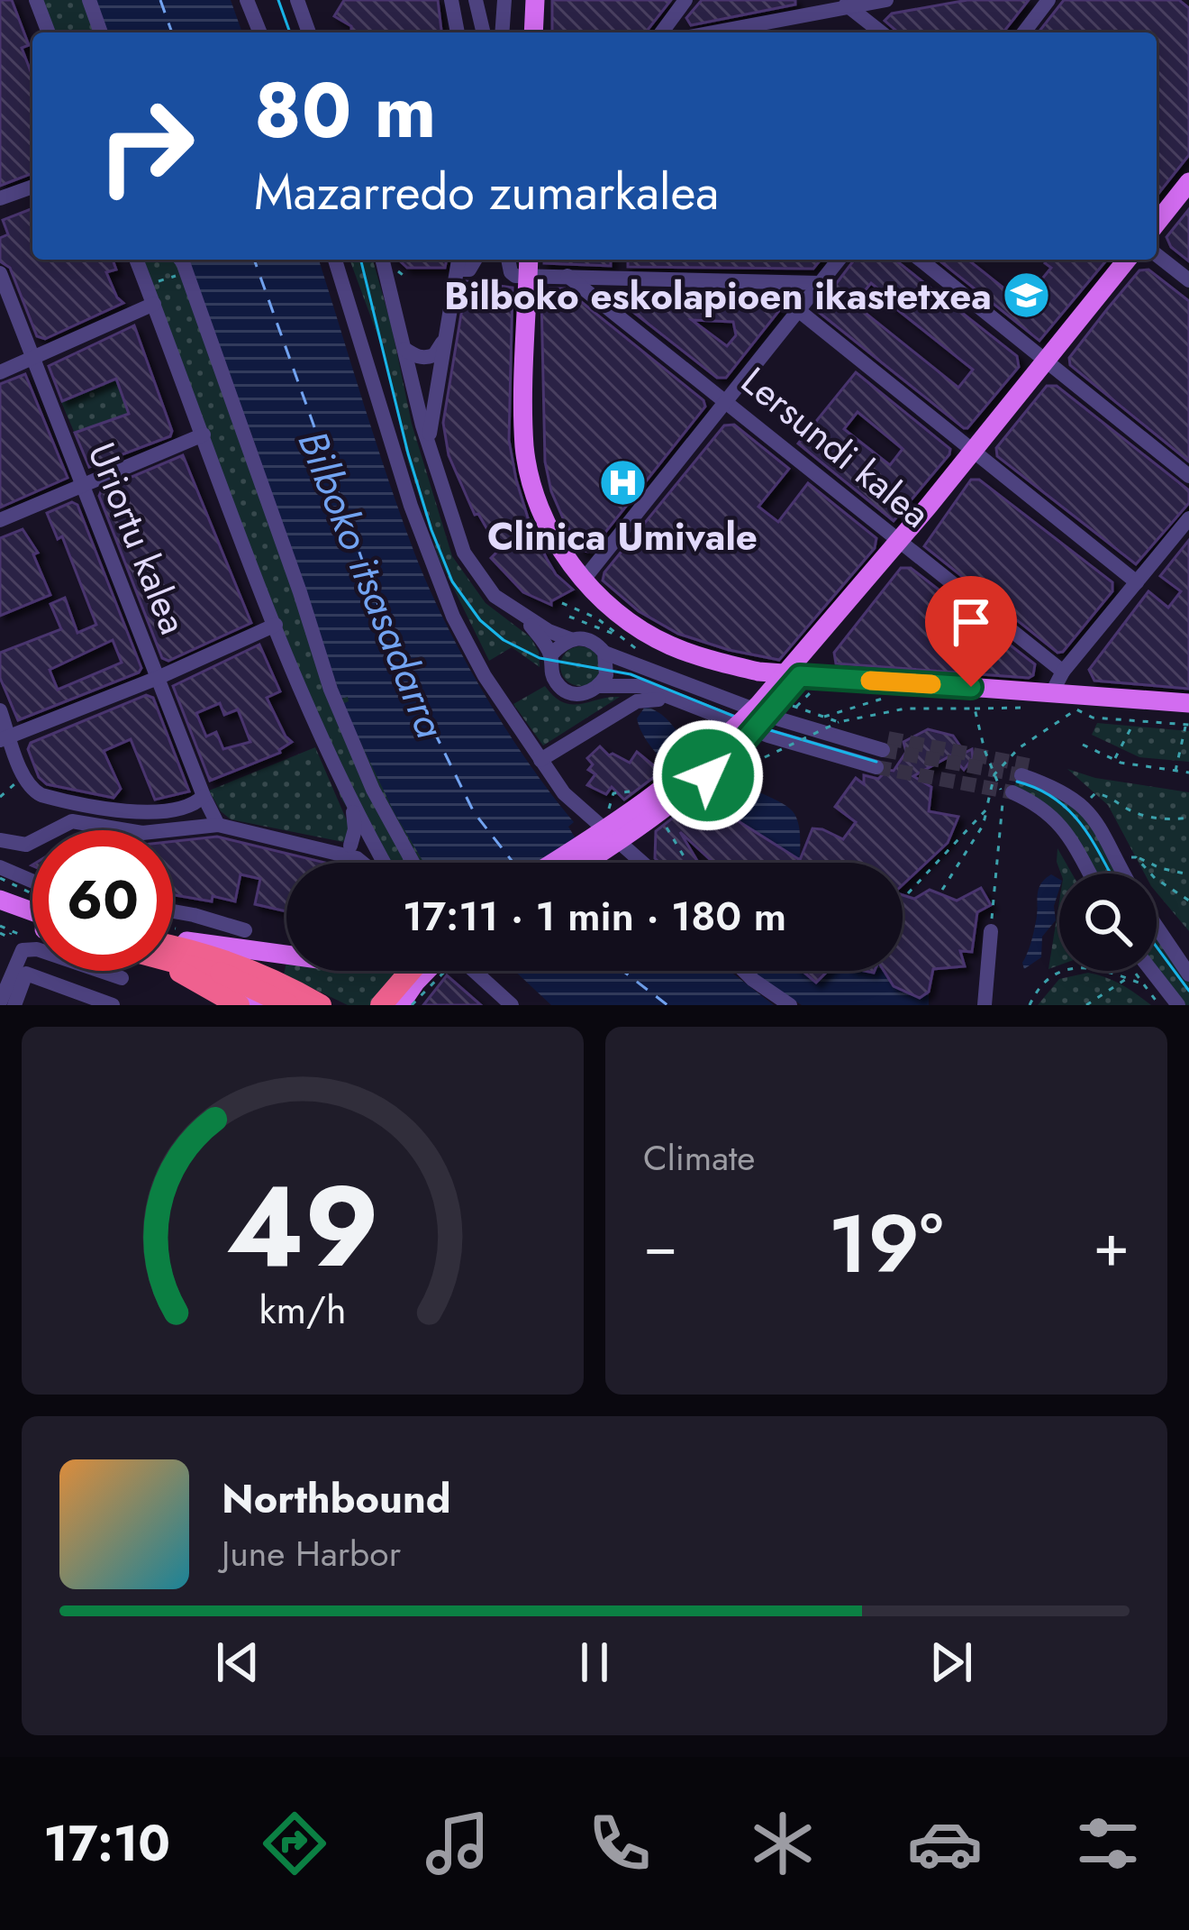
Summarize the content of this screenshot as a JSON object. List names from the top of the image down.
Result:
{
  "streets": {
    "street": ["Lersundi kalea", "Uriortu kalea"]
  },
  "water": ["Bilboko itsasadarra"],
  "places": {
    "school or university": ["Bilboko eskolapioen ikastetxea"],
    "hospital": ["Clinica Umivale"]
  },
  "page": {
    "turn": ["80 m", "Mazarredo zumarkalea"],
    "limit": "60",
    "trip": "17:11 · 1 min · 180 m",
    "tile": "Climate",
    "heat": ["−", "19°", "+"],
    "song": ["Northbound", "June Harbor"],
    "tabs": "17:10",
    "gauge": ["49", "km/h"]
  }
}
